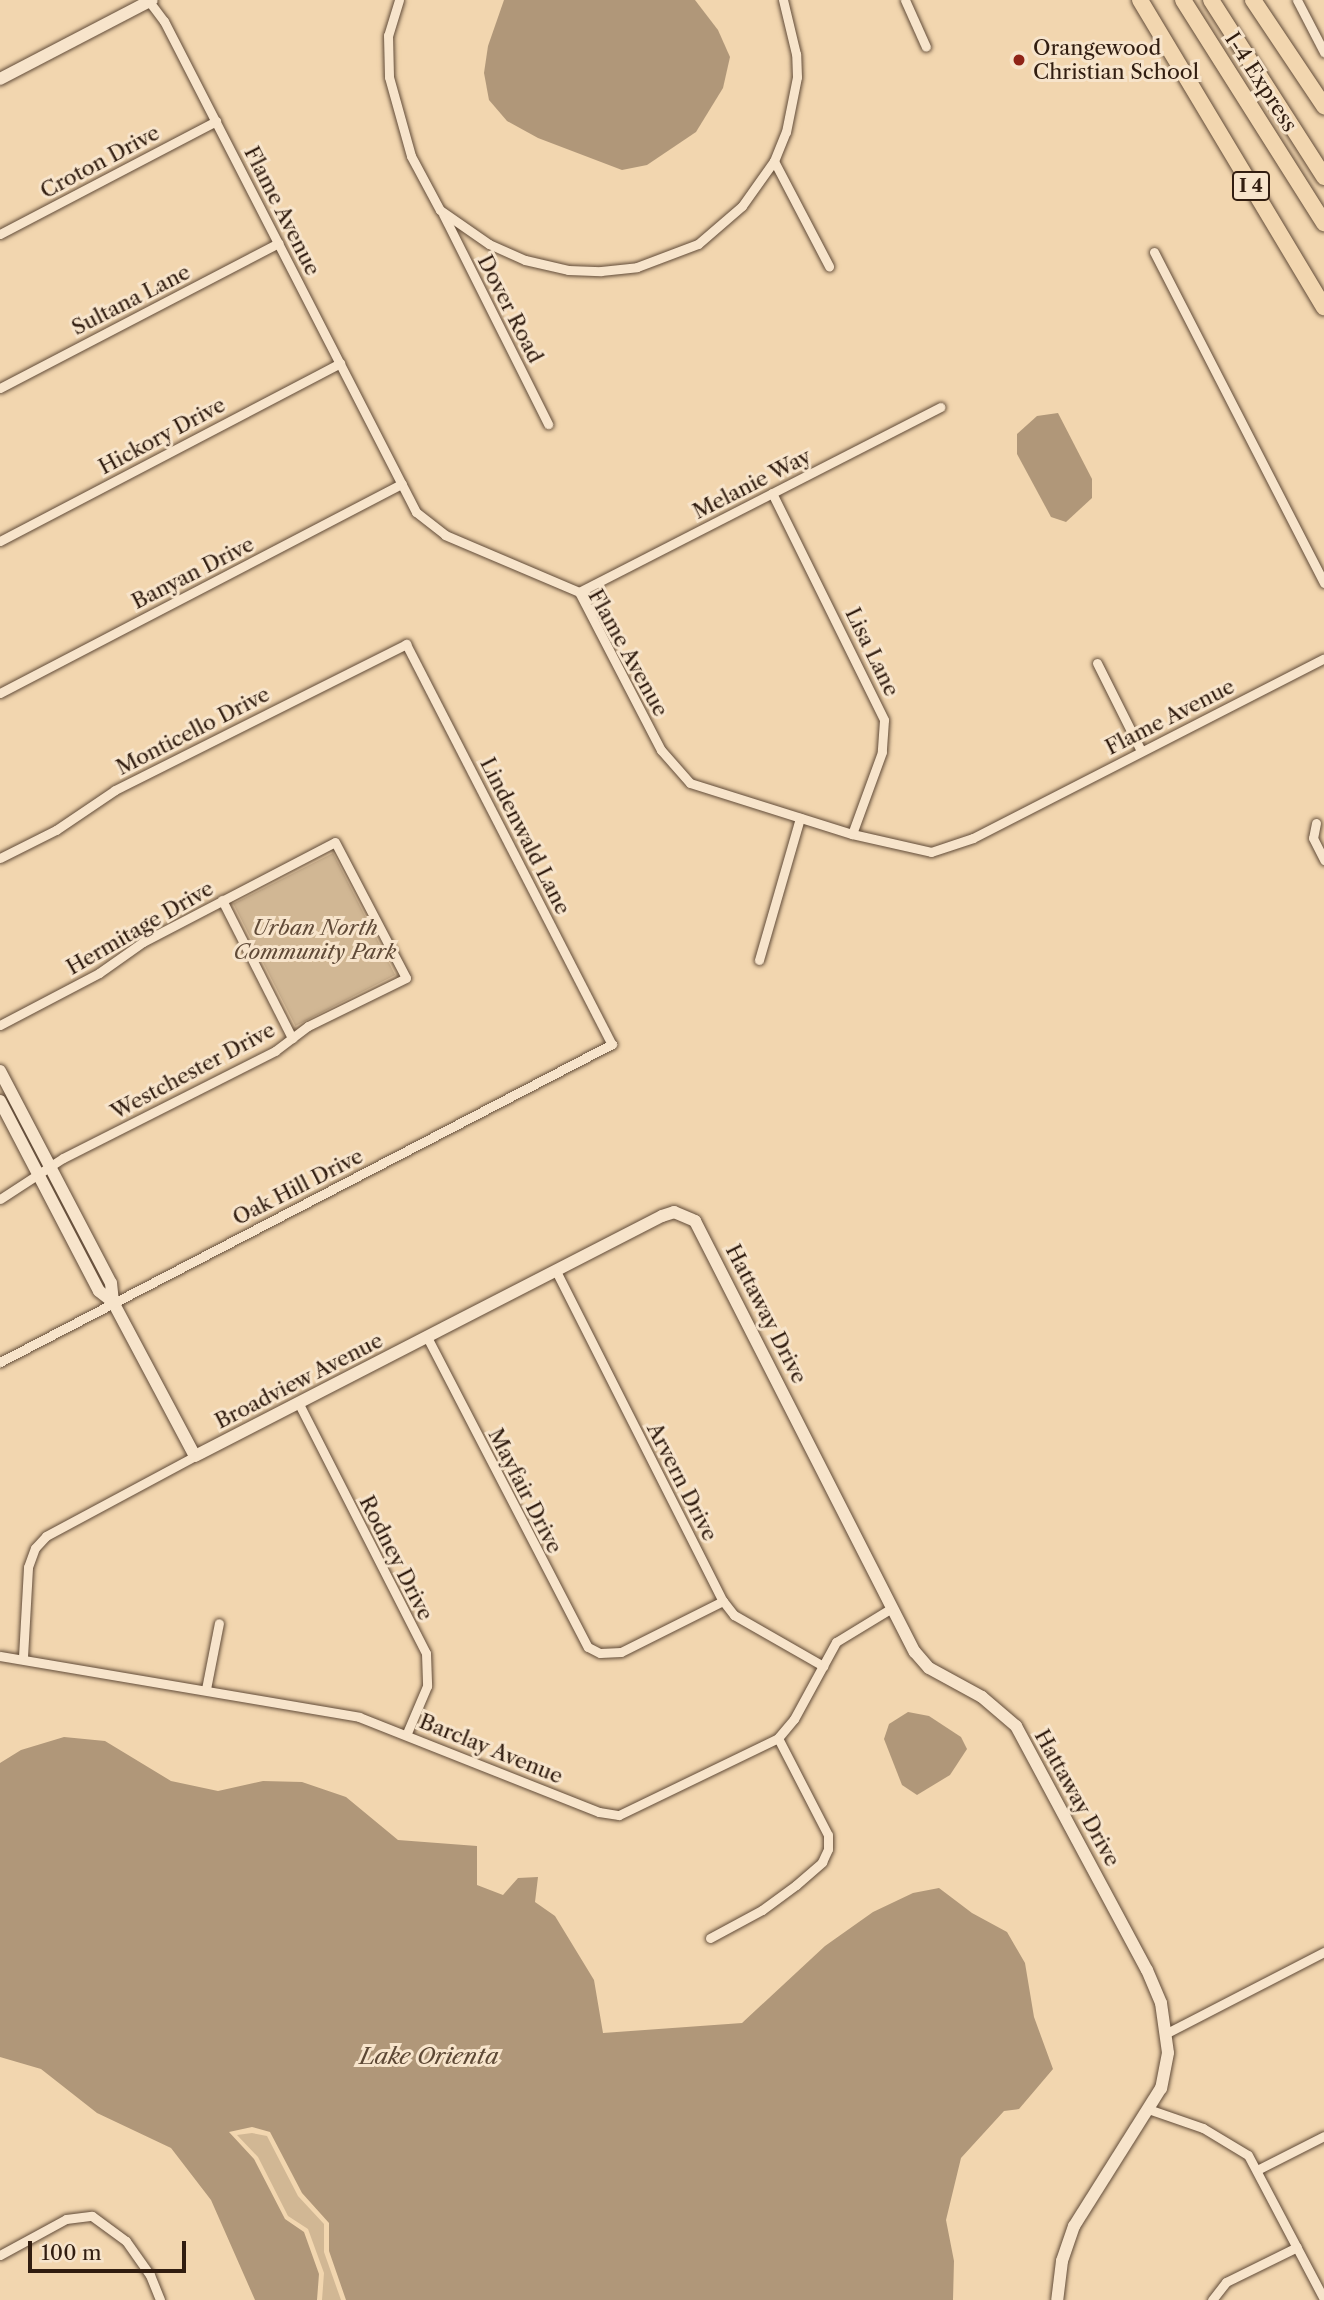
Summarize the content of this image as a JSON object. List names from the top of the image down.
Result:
{
  "streets": {
    "highway": ["I-4 Express", "I 4"],
    "street": [
      "Croton Drive",
      "Flame Avenue",
      "Sultana Lane",
      "Dover Road",
      "Hickory Drive",
      "Melanie Way",
      "Banyan Drive",
      "Lisa Lane",
      "Monticello Drive",
      "Lindenwald Lane",
      "Hermitage Drive",
      "Westchester Drive",
      "Oak Hill Drive",
      "Hattaway Drive",
      "Broadview Avenue",
      "Arvern Drive",
      "Mayfair Drive",
      "Rodney Drive",
      "Barclay Avenue"
    ]
  },
  "crossings": [
    ["Croton Drive", "Flame Avenue"],
    ["Flame Avenue", "Sultana Lane"],
    ["Flame Avenue", "Hickory Drive"],
    ["Flame Avenue", "Melanie Way"],
    ["Flame Avenue", "Banyan Drive"],
    ["Flame Avenue", "Lisa Lane"],
    ["Melanie Way", "Lisa Lane"],
    ["Monticello Drive", "Lindenwald Lane"],
    ["Lindenwald Lane", "Oak Hill Drive"],
    ["Hermitage Drive", "Westchester Drive"],
    ["Hattaway Drive", "Broadview Avenue"],
    ["Hattaway Drive", "Barclay Avenue"],
    ["Broadview Avenue", "Arvern Drive"],
    ["Broadview Avenue", "Mayfair Drive"],
    ["Broadview Avenue", "Rodney Drive"],
    ["Broadview Avenue", "Barclay Avenue"],
    ["Arvern Drive", "Mayfair Drive"],
    ["Arvern Drive", "Barclay Avenue"],
    ["Rodney Drive", "Barclay Avenue"]
  ],
  "water": ["Lake Orienta"],
  "parks": ["Urban North Community Park"],
  "places": ["Orangewood Christian School"],
  "scale_bar": "100 m"
}
